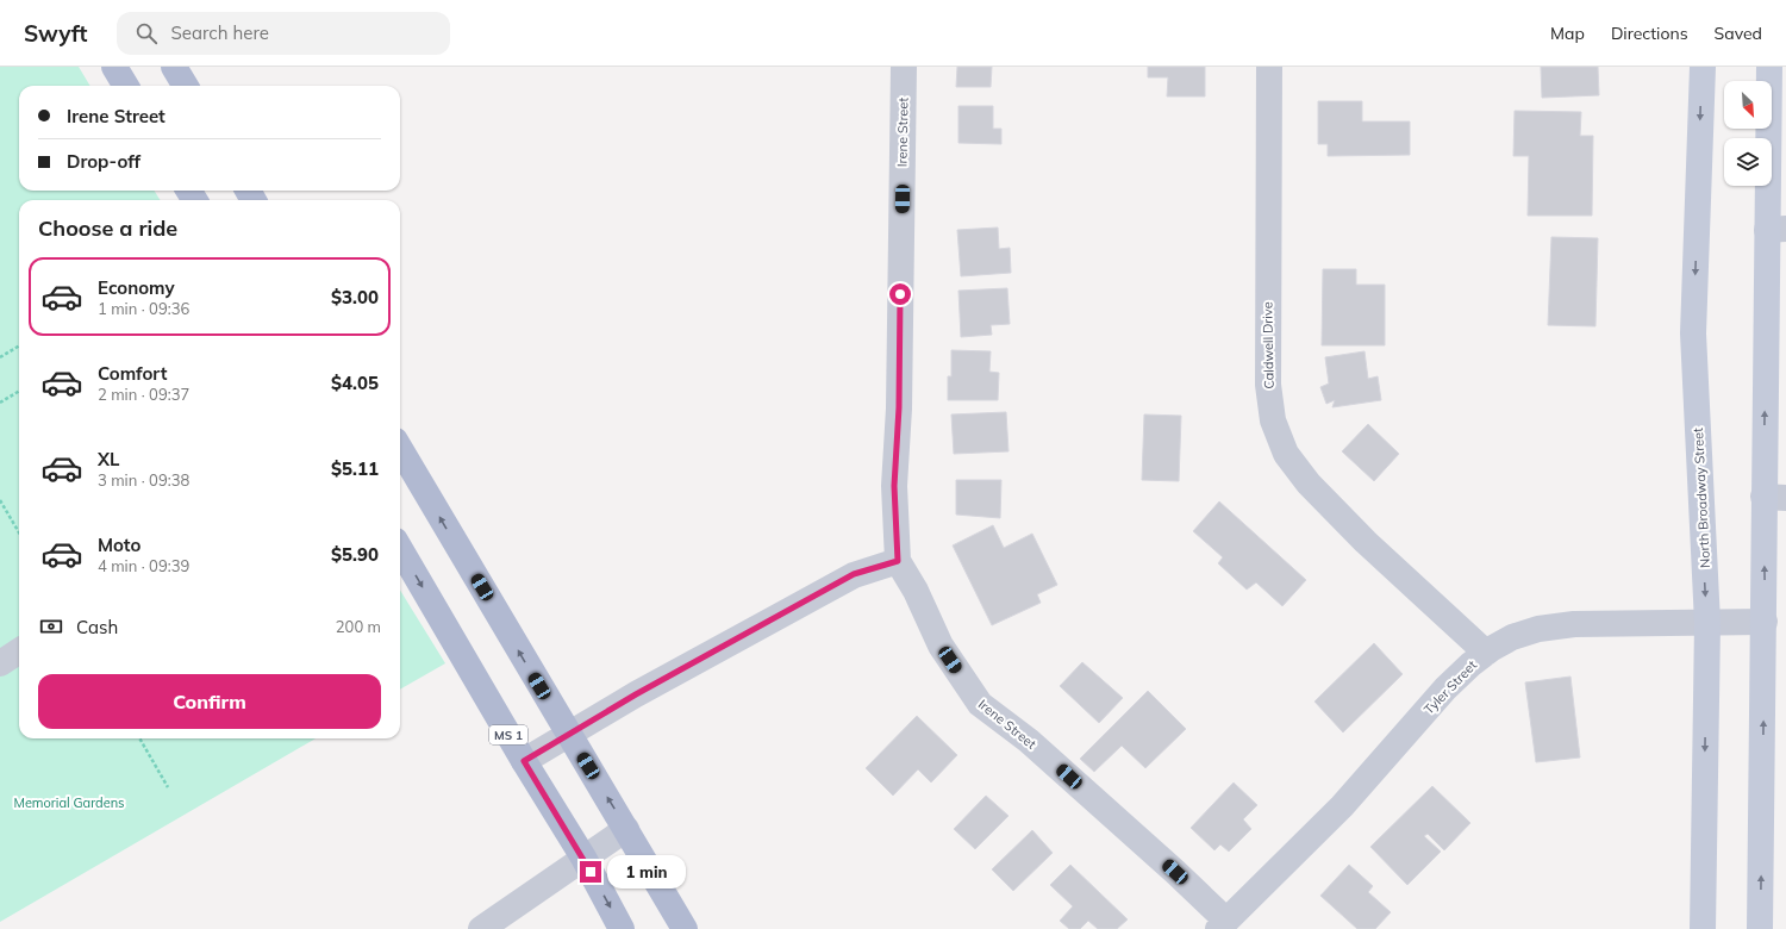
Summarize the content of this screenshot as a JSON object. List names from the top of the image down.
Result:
{
  "streets": {
    "main road": ["North Broadway Street", "MS 1"],
    "street": ["Irene Street", "Caldwell Drive", "Tyler Street"]
  },
  "crossings": [
    ["Irene Street", "Tyler Street"],
    ["Caldwell Drive", "Tyler Street"],
    ["North Broadway Street", "Tyler Street"]
  ],
  "parks": ["Memorial Gardens"],
  "north": "bottom right",
  "page": {
    "header": "Swyft",
    "search": "Search here",
    "nav": ["Map", "Directions", "Saved"],
    "banner": ["Irene Street", "Drop-off"],
    "heading": "Choose a ride",
    "list": [
      {
        "name": "Economy",
        "note": "1 min · 09:36",
        "value": "$3.00"
      },
      {
        "name": "Comfort",
        "note": "2 min · 09:37",
        "value": "$4.05"
      },
      {
        "name": "XL",
        "note": "3 min · 09:38",
        "value": "$5.11"
      },
      {
        "name": "Moto",
        "note": "4 min · 09:39",
        "value": "$5.90"
      }
    ],
    "pay": ["Cash", "200 m"],
    "buttons": "Confirm",
    "bubble": "1 min"
  }
}
